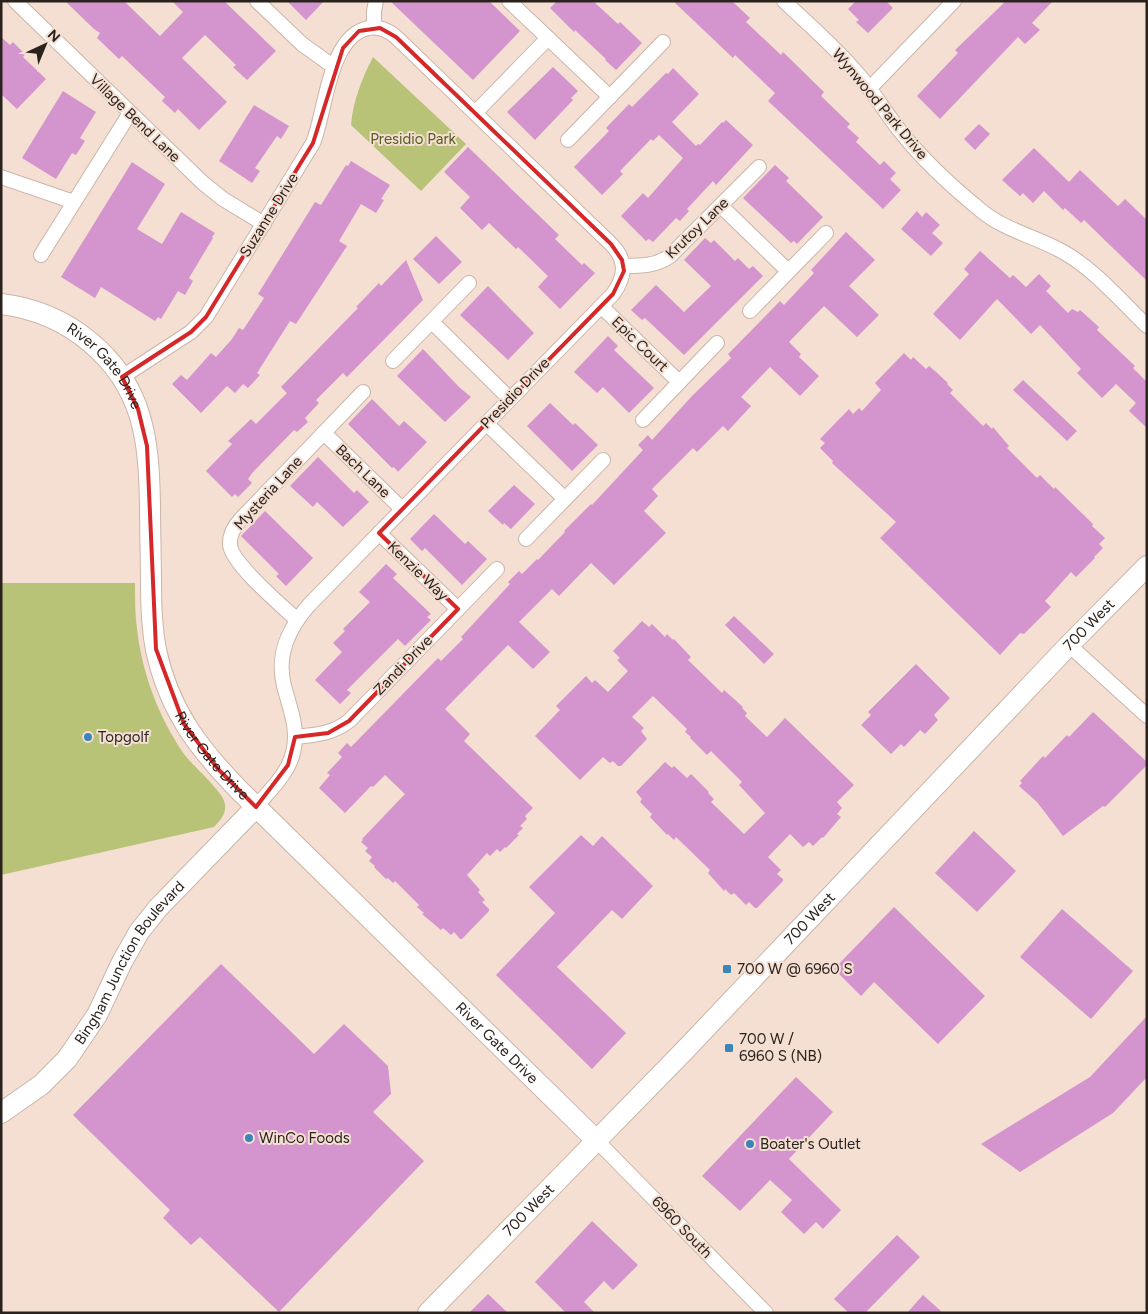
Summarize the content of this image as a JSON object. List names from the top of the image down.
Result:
{
  "streets": {
    "street": [
      "Wynwood Park Drive",
      "Village Bend Lane",
      "Suzanne Drive",
      "Krutoy Lane",
      "Epic Court",
      "River Gate Drive",
      "Presidio Drive",
      "Bach Lane",
      "Mysteria Lane",
      "Kenzie Way",
      "700 West",
      "Zandi Drive",
      "Bingham Junction Boulevard",
      "6960 South"
    ]
  },
  "crossings": [
    ["Village Bend Lane", "Suzanne Drive"],
    ["Suzanne Drive", "River Gate Drive"],
    ["Krutoy Lane", "Presidio Drive"],
    ["Epic Court", "Presidio Drive"],
    ["River Gate Drive", "Presidio Drive"],
    ["River Gate Drive", "700 West"],
    ["River Gate Drive", "Bingham Junction Boulevard"],
    ["River Gate Drive", "6960 South"],
    ["Presidio Drive", "Bach Lane"],
    ["Presidio Drive", "Mysteria Lane"],
    ["Presidio Drive", "Kenzie Way"],
    ["Presidio Drive", "Zandi Drive"],
    ["Presidio Drive", "Bingham Junction Boulevard"],
    ["Bach Lane", "Mysteria Lane"],
    ["Kenzie Way", "Zandi Drive"],
    ["700 West", "6960 South"]
  ],
  "parks": ["Presidio Park"],
  "places": {
    "other": ["Topgolf", "WinCo Foods", "Boater's Outlet"],
    "transit": ["700 W @ 6960 S", "700 W / 6960 S (NB)"]
  },
  "north": "top right"
}
